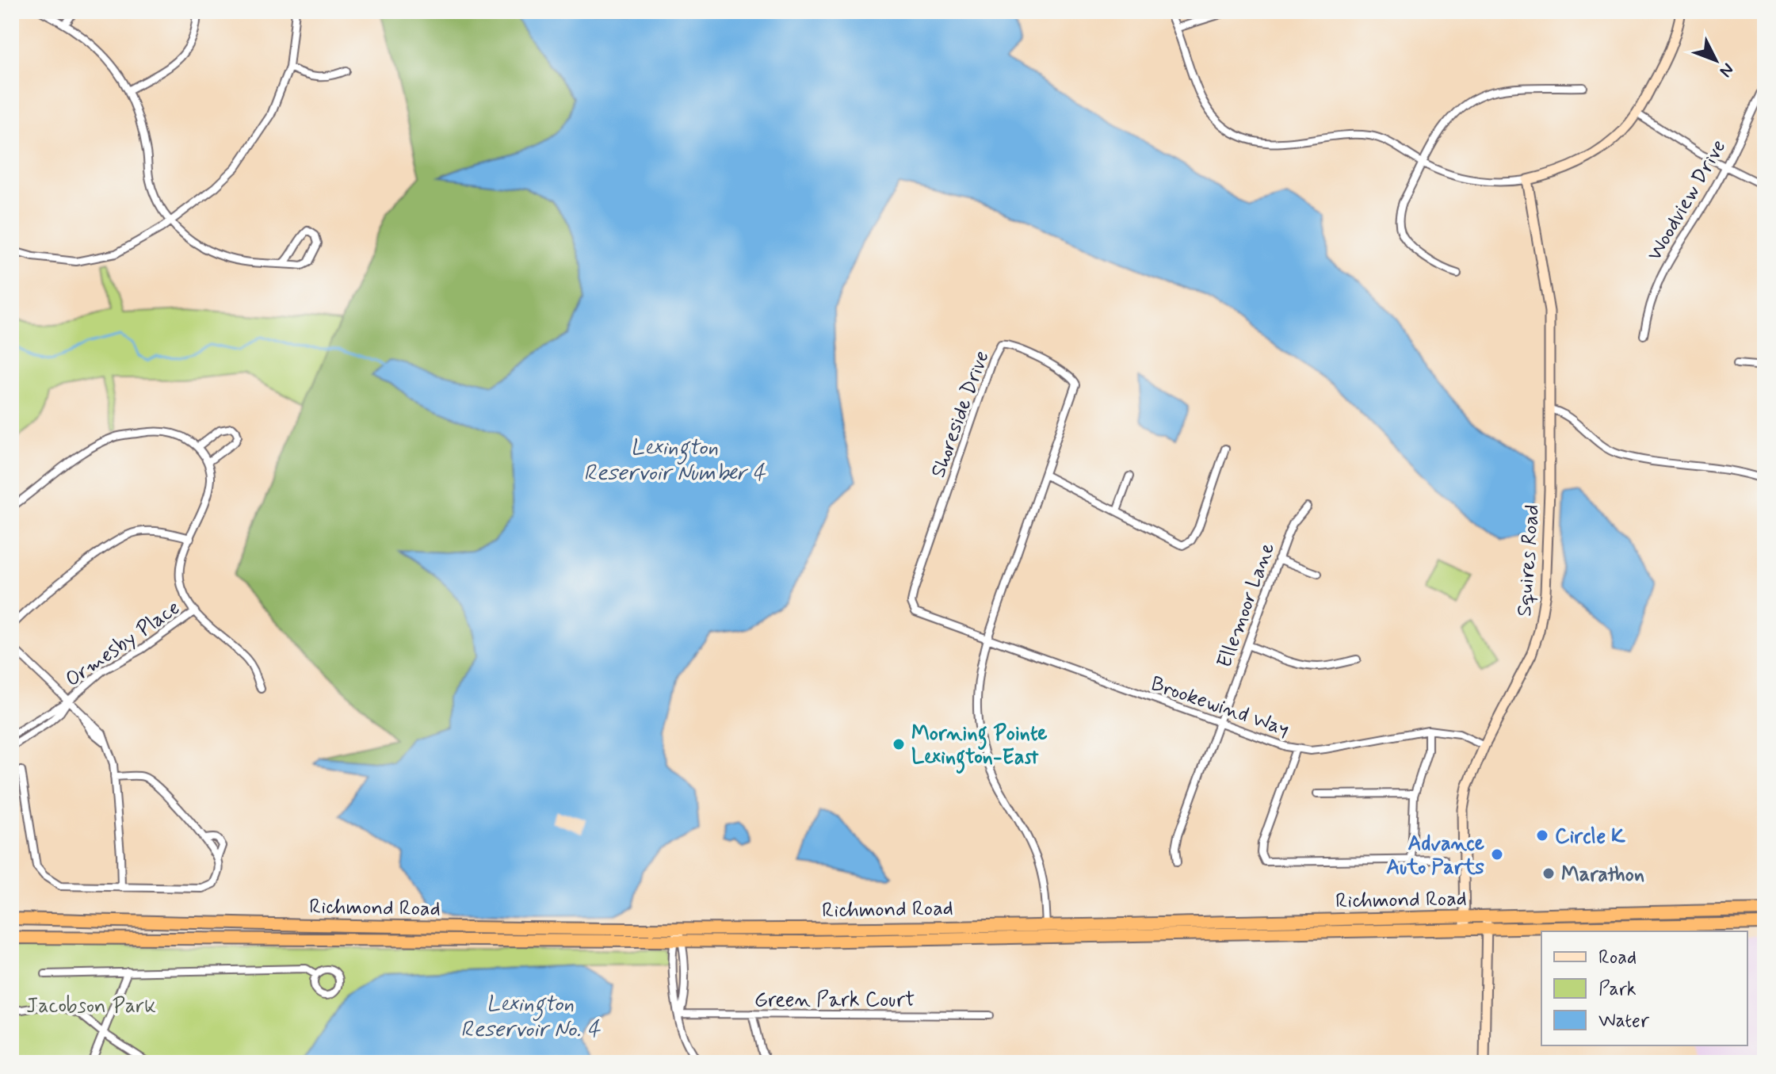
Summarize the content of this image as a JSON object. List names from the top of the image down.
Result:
{
  "streets": {
    "highway": ["Richmond Road"],
    "street": [
      "Woodview Drive",
      "Shoreside Drive",
      "Squires Road",
      "Ellemoor Lane",
      "Ormesby Place",
      "Brookewind Way",
      "Green Park Court"
    ]
  },
  "crossings": [
    ["Shoreside Drive", "Brookewind Way"],
    ["Shoreside Drive", "Richmond Road"],
    ["Squires Road", "Brookewind Way"],
    ["Squires Road", "Richmond Road"],
    ["Ellemoor Lane", "Brookewind Way"]
  ],
  "water": ["Lexington Reservoir Number 4", "Lexington Reservoir No. 4"],
  "parks": ["Jacobson Park"],
  "places": [
    "Morning Pointe Lexington-East",
    "Circle K",
    "Advance Auto Parts",
    "Marathon"
  ],
  "legend": ["Road", "Park", "Water"],
  "north": "bottom right"
}
